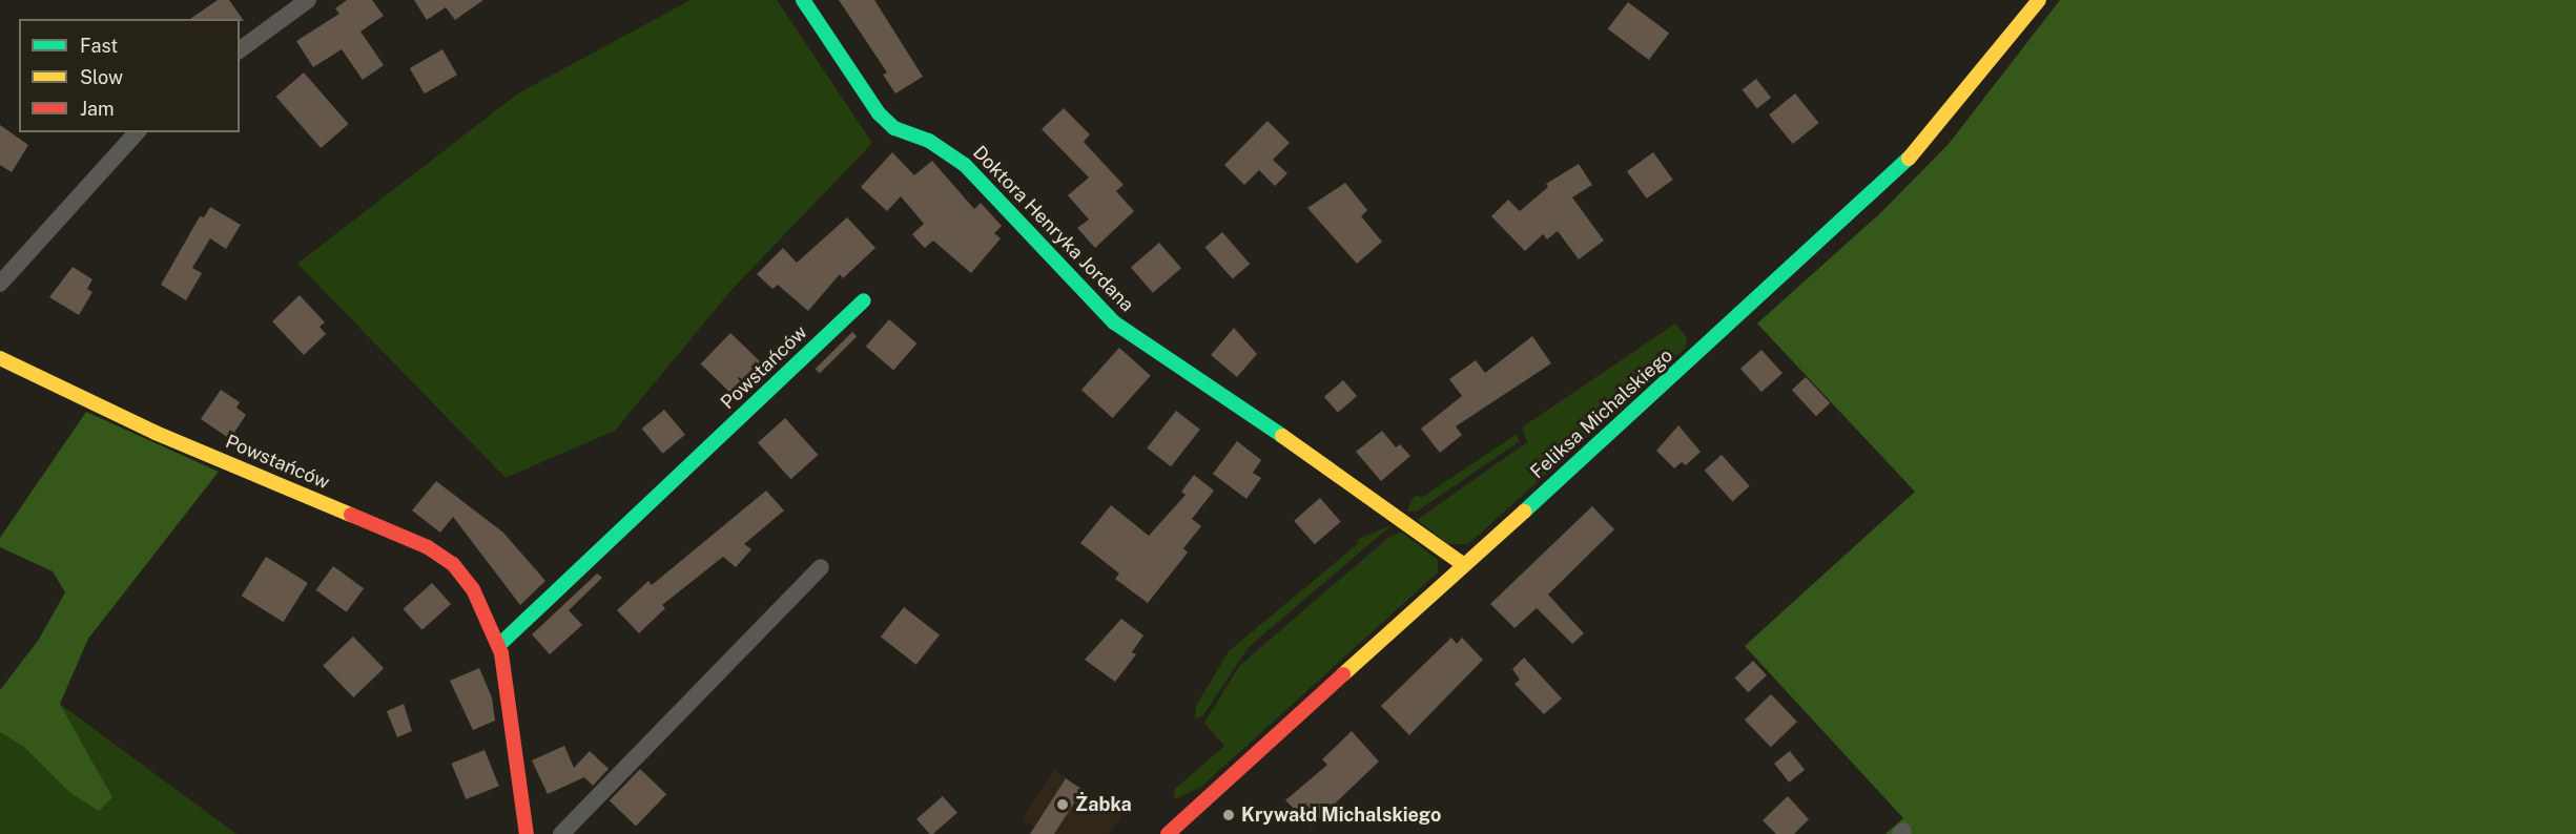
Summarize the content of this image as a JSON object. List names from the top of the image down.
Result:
{
  "streets": {
    "street": ["Doktora Henryka Jordana", "Powstańców", "Feliksa Michalskiego"]
  },
  "crossings": [
    ["Doktora Henryka Jordana", "Feliksa Michalskiego"]
  ],
  "places": ["Żabka", "Krywałd Michalskiego"],
  "legend": ["Fast", "Slow", "Jam"]
}
